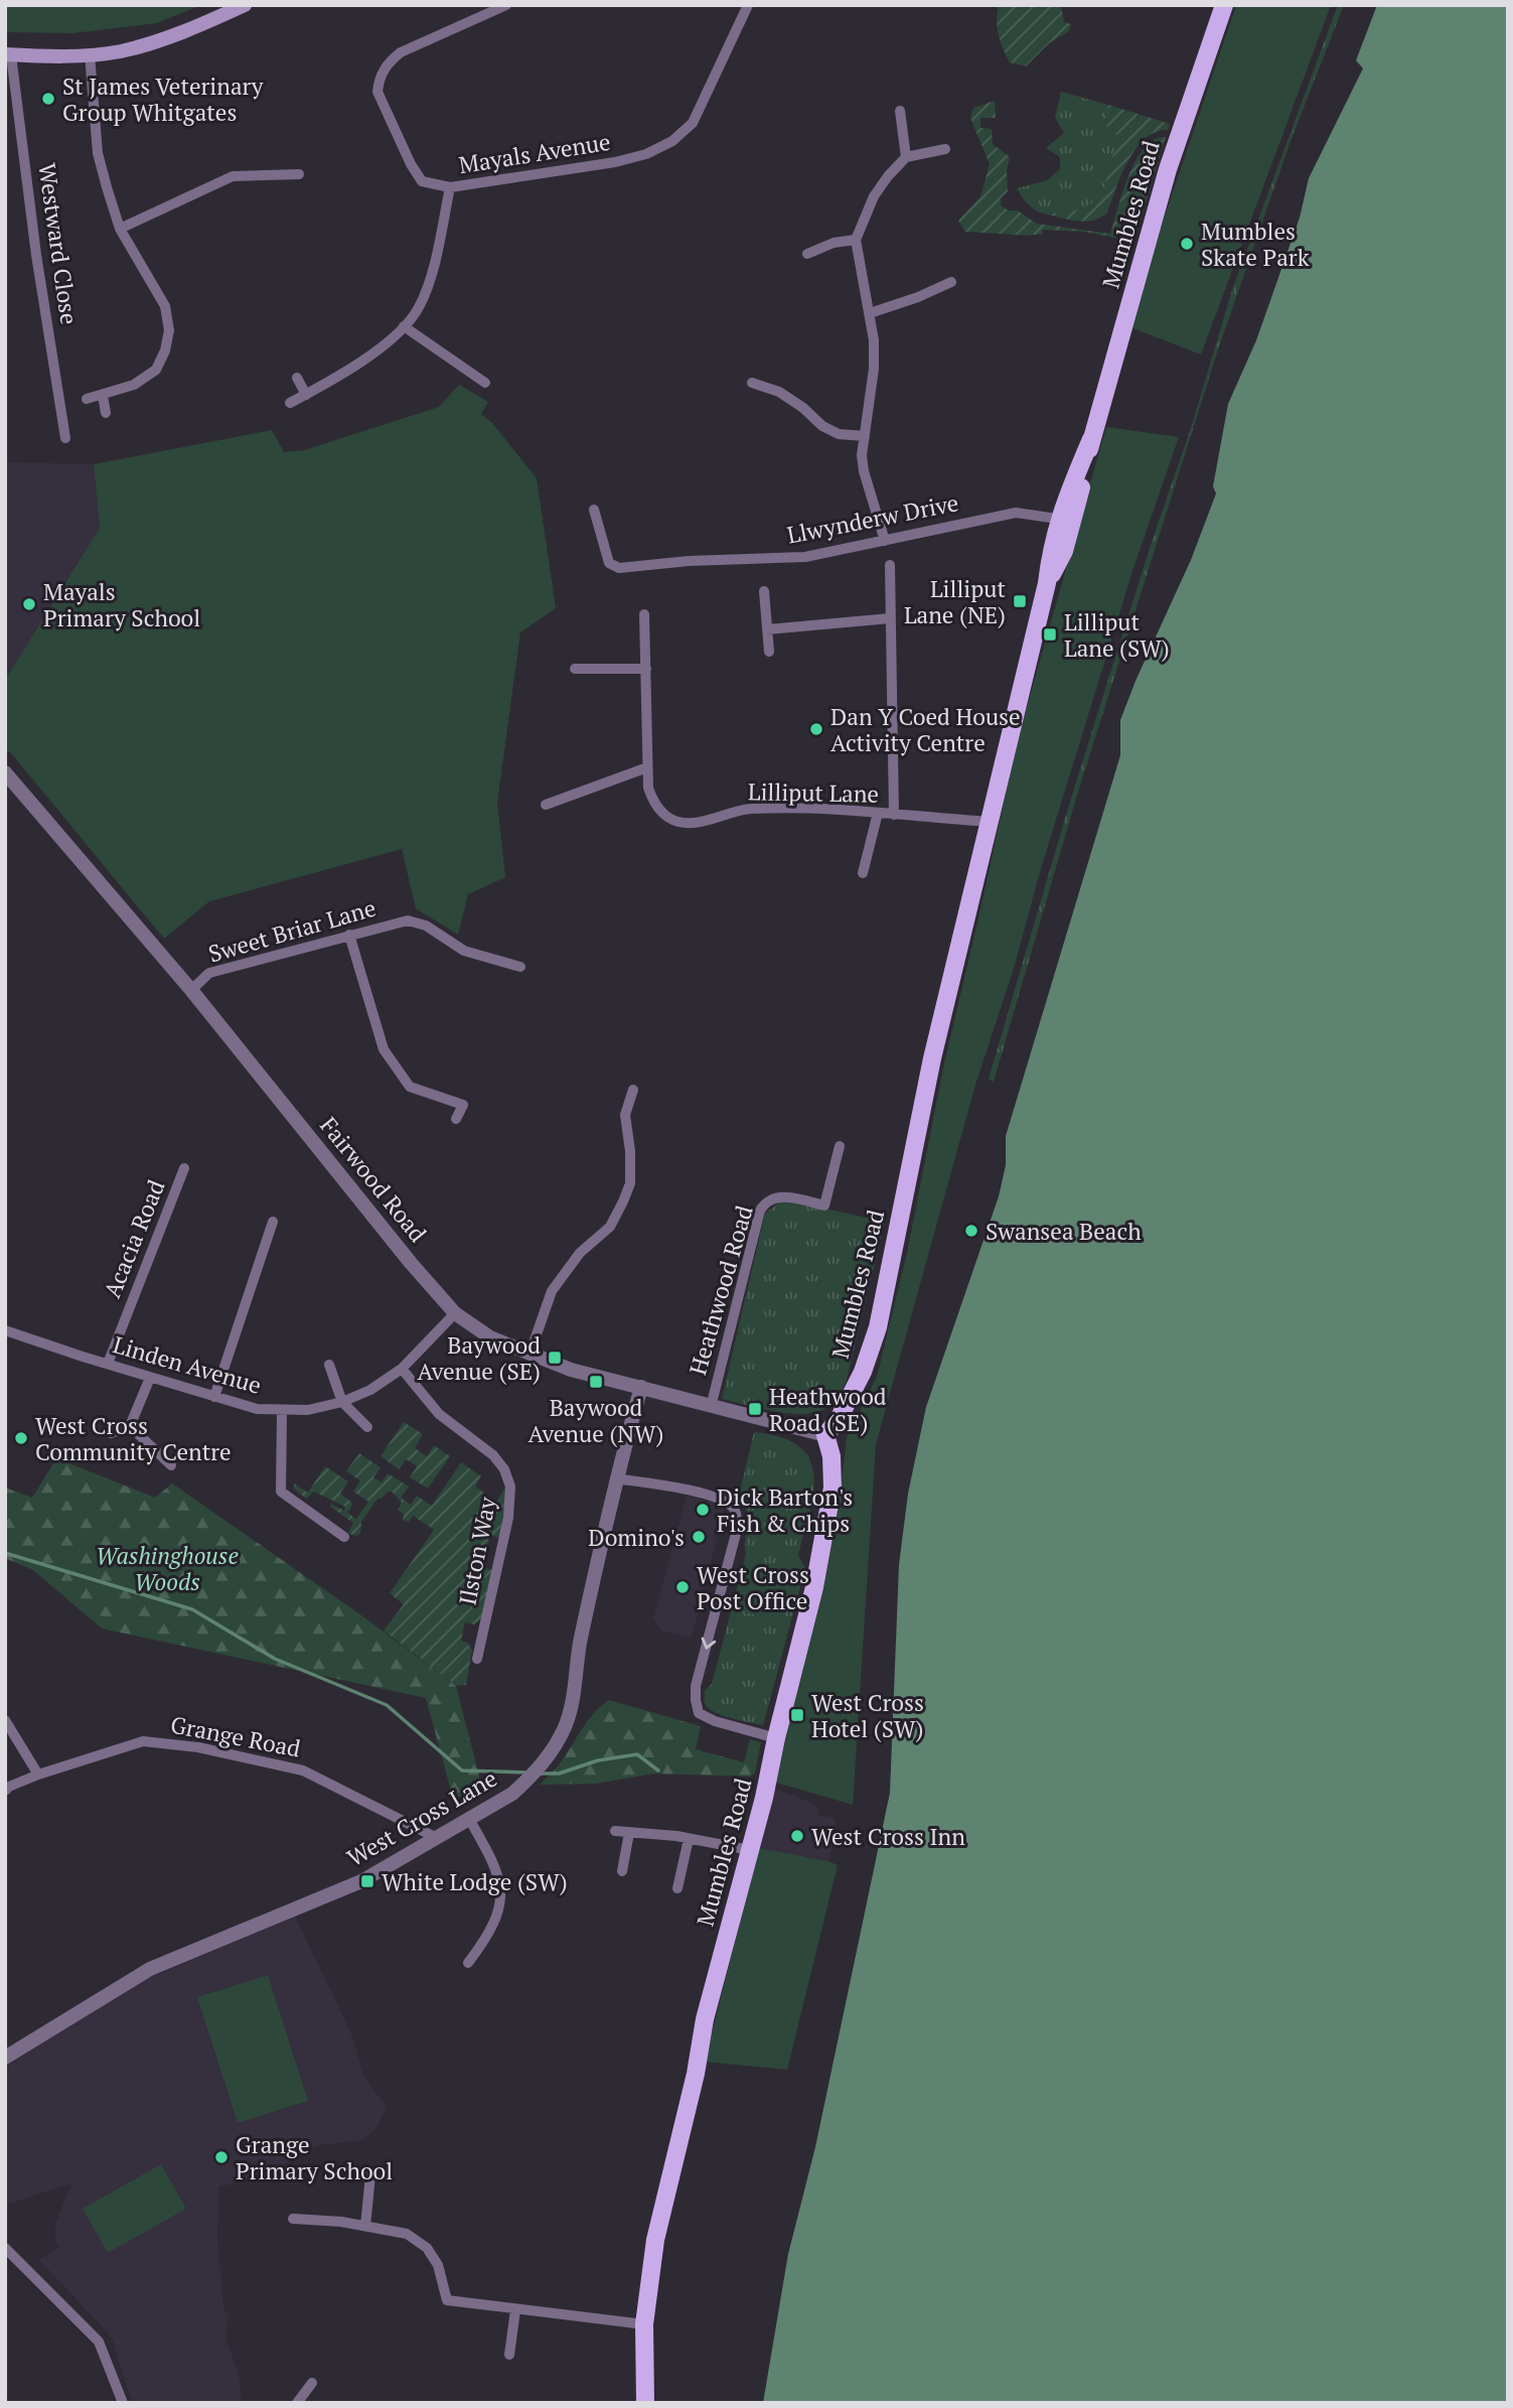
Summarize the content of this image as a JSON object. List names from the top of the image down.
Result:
{
  "streets": {
    "main road": ["Mumbles Road"],
    "street": [
      "Mayals Avenue",
      "Westward Close",
      "Llwynderw Drive",
      "Lilliput Lane",
      "Sweet Briar Lane",
      "Fairwood Road",
      "Acacia Road",
      "Heathwood Road",
      "Linden Avenue",
      "Ilston Way",
      "Grange Road",
      "West Cross Lane"
    ]
  },
  "crossings": [
    ["Mumbles Road", "Llwynderw Drive"],
    ["Mumbles Road", "Lilliput Lane"],
    ["Mumbles Road", "Fairwood Road"],
    ["Sweet Briar Lane", "Fairwood Road"],
    ["Fairwood Road", "Heathwood Road"],
    ["Fairwood Road", "Linden Avenue"],
    ["Fairwood Road", "West Cross Lane"],
    ["Acacia Road", "Linden Avenue"],
    ["Linden Avenue", "Ilston Way"],
    ["Grange Road", "West Cross Lane"]
  ],
  "parks": ["Washinghouse Woods"],
  "places": {
    "other": [
      "St James Veterinary Group Whitgates",
      "Mumbles Skate Park",
      "Mayals Primary School",
      "Dan Y Coed House Activity Centre",
      "Swansea Beach",
      "West Cross Community Centre",
      "Dick Barton's Fish & Chips",
      "Domino's",
      "West Cross Post Office",
      "West Cross Inn",
      "Grange Primary School"
    ],
    "transit": [
      "Lilliput Lane (NE)",
      "Lilliput Lane (SW)",
      "Baywood Avenue (SE)",
      "Baywood Avenue (NW)",
      "Heathwood Road (SE)",
      "West Cross Hotel (SW)",
      "White Lodge (SW)"
    ]
  }
}
